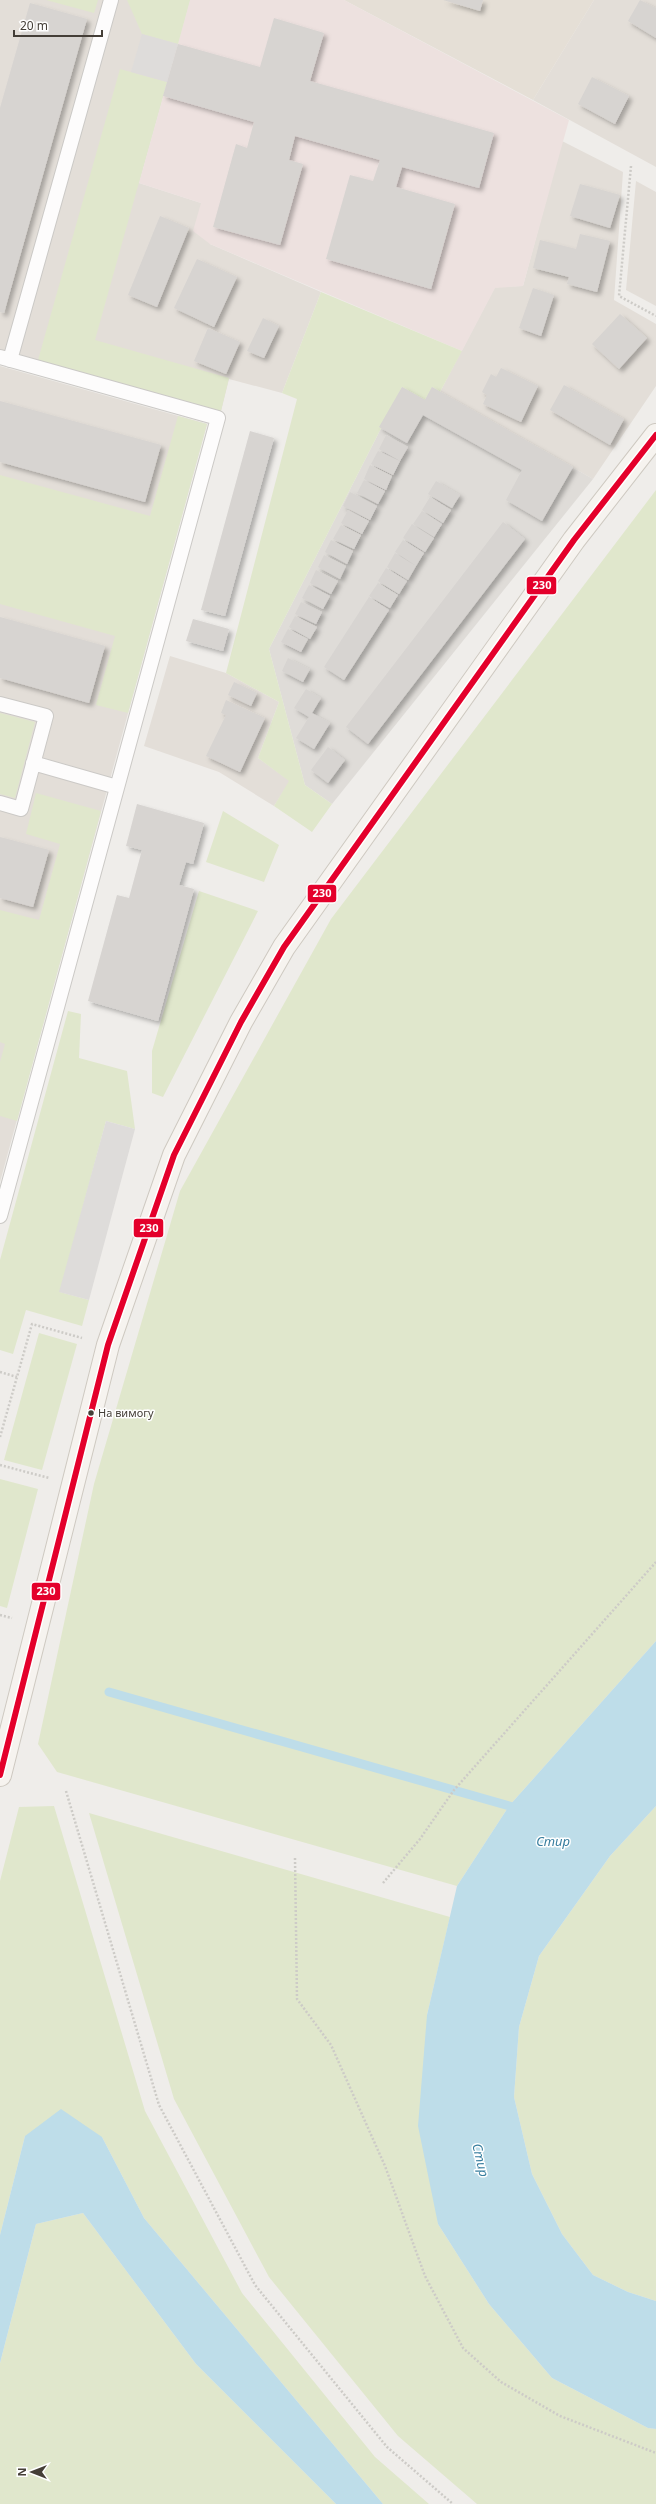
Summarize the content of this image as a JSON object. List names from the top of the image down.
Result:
{
  "water": ["Стир"],
  "places": ["На вимогу"],
  "lines": ["transit line 230"],
  "scale_bar": "20 m",
  "north": "left"
}
